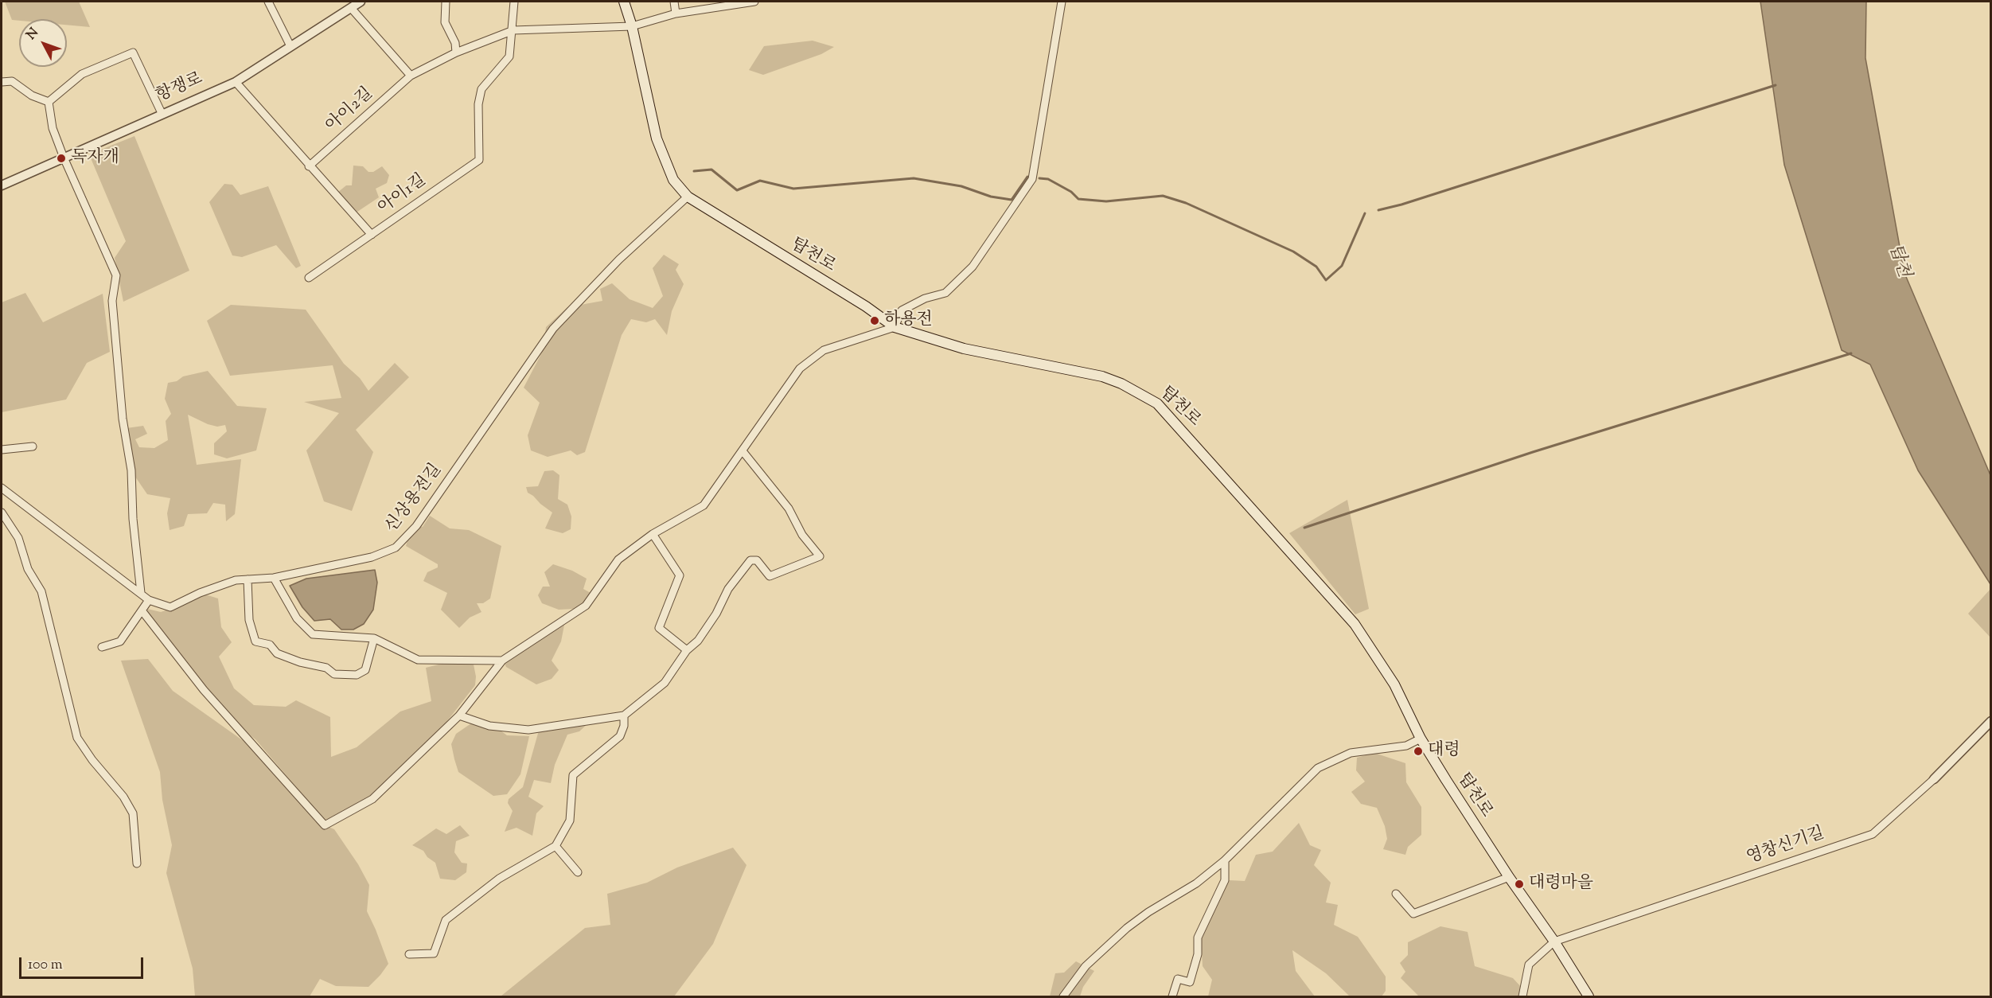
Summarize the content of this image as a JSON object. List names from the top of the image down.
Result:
{
  "streets": {
    "main road": ["탑천로"],
    "street": [
      "항쟁로",
      "아이2길",
      "아이1길",
      "신상용전길",
      "영창신기길"
    ]
  },
  "crossings": [
    ["항쟁로", "아이1길"],
    ["아이2길", "아이1길"],
    ["아이2길", "탑천로"],
    ["탑천로", "신상용전길"],
    ["탑천로", "영창신기길"]
  ],
  "water": ["탑천"],
  "places": [
    "독자개",
    "하용전",
    "대령",
    "대령마을"
  ],
  "scale_bar": "100 m",
  "north": "top left"
}
